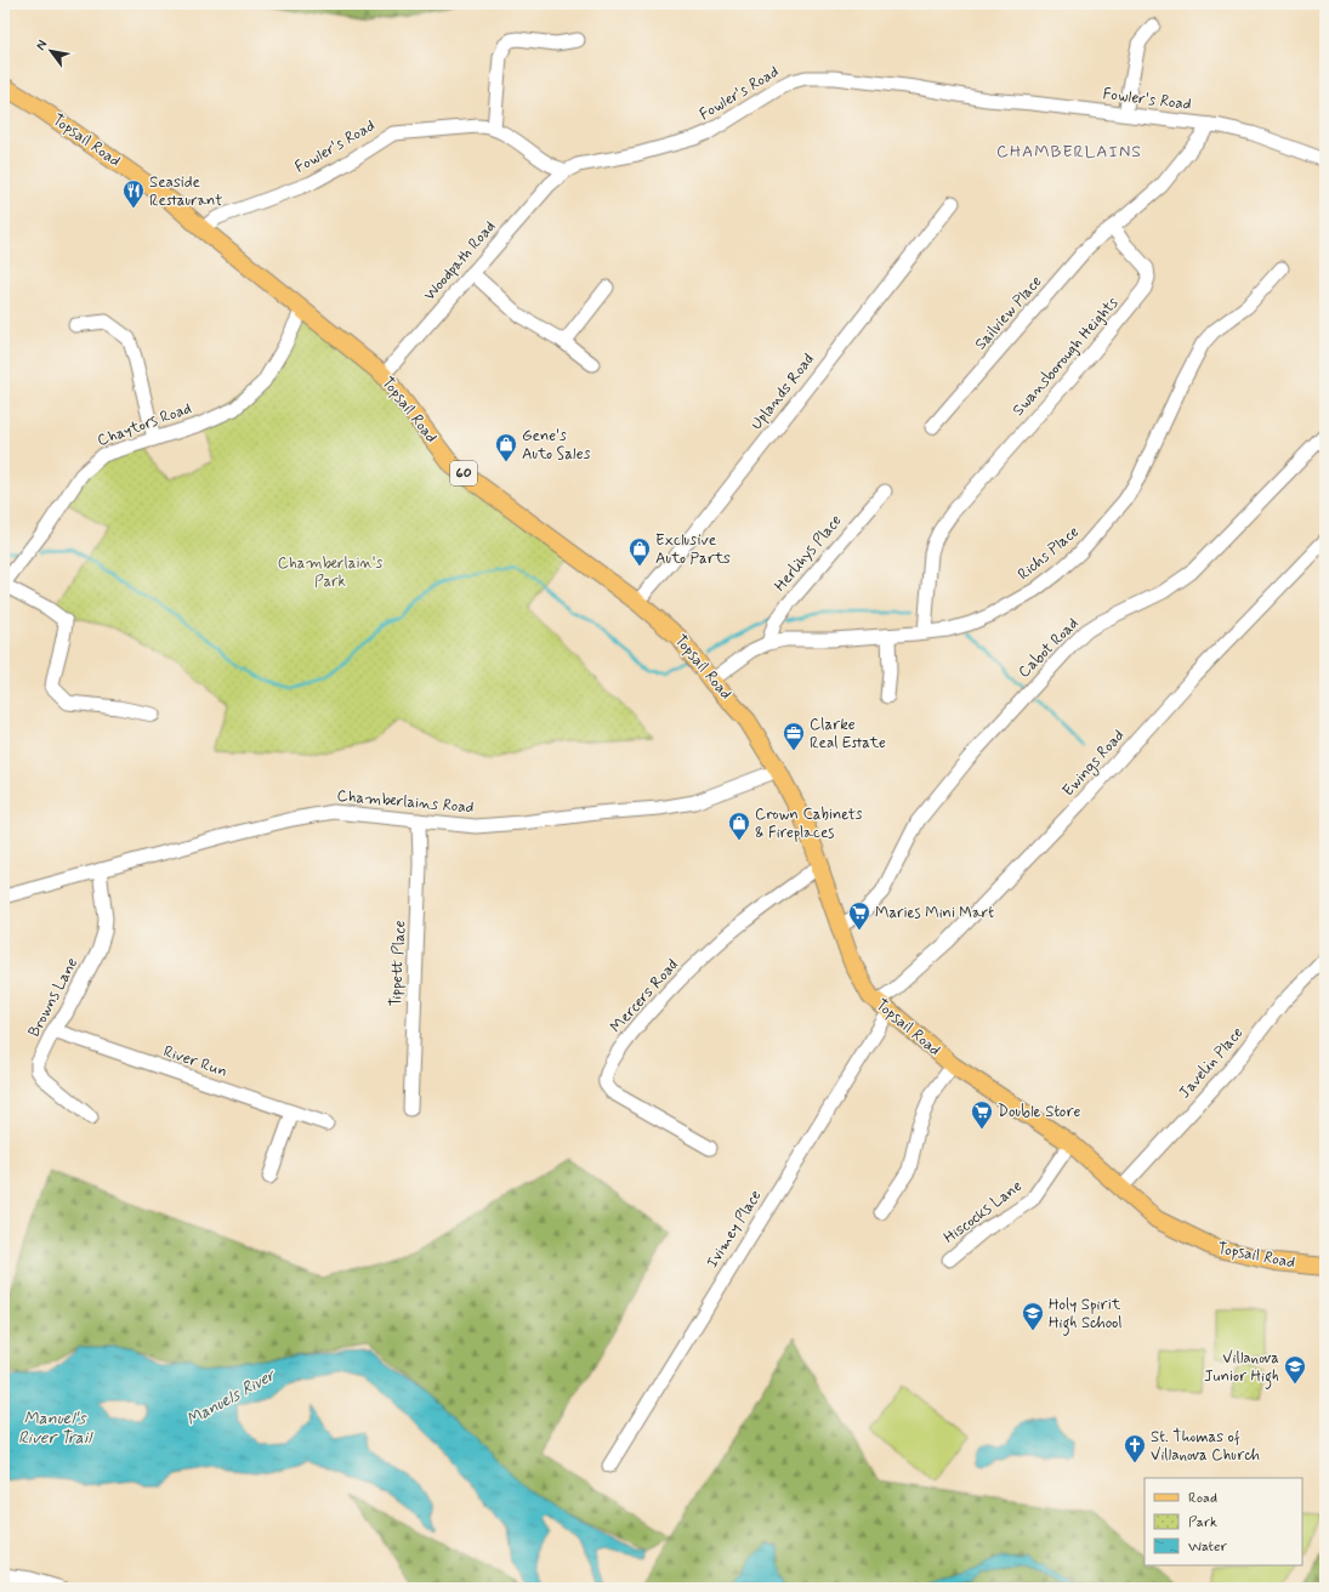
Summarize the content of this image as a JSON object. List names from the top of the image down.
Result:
{
  "streets": {
    "main road": ["Topsail Road", "60"],
    "street": [
      "Fowler's Road",
      "Woodpath Road",
      "Sailview Place",
      "Swansborough Heights",
      "Uplands Road",
      "Chaytors Road",
      "Herlihys Place",
      "Richs Place",
      "Cabot Road",
      "Ewings Road",
      "Chamberlains Road",
      "Tippett Place",
      "Mercers Road",
      "Browns Lane",
      "River Run",
      "Javelin Place",
      "Hiscocks Lane",
      "Ivimey Place"
    ]
  },
  "crossings": [
    ["Fowler's Road", "Topsail Road"],
    ["Fowler's Road", "Woodpath Road"],
    ["Topsail Road", "Woodpath Road"],
    ["Topsail Road", "Uplands Road"],
    ["Topsail Road", "Chaytors Road"],
    ["Topsail Road", "Richs Place"],
    ["Topsail Road", "Cabot Road"],
    ["Topsail Road", "Ewings Road"],
    ["Topsail Road", "Chamberlains Road"],
    ["Topsail Road", "Mercers Road"],
    ["Topsail Road", "Javelin Place"],
    ["Topsail Road", "Hiscocks Lane"],
    ["Topsail Road", "Ivimey Place"],
    ["Sailview Place", "Swansborough Heights"],
    ["Swansborough Heights", "Richs Place"],
    ["Herlihys Place", "Richs Place"],
    ["Ewings Road", "Ivimey Place"],
    ["Chamberlains Road", "Tippett Place"],
    ["Chamberlains Road", "Browns Lane"],
    ["Browns Lane", "River Run"]
  ],
  "districts": ["CHAMBERLAINS"],
  "water": ["Manuels River", "Manuel's River Trail"],
  "parks": ["Chamberlain's Park"],
  "places": {
    "restaurant": ["Seaside Restaurant"],
    "shop": ["Gene's Auto Sales", "Exclusive Auto Parts", "Crown Cabinets & Fireplaces"],
    "office": ["Clarke Real Estate"],
    "supermarket": ["Maries Mini Mart", "Double Store"],
    "school or university": ["Holy Spirit High School", "Villanova Junior High"],
    "church": ["St. Thomas of Villanova Church"]
  },
  "legend": ["Road", "Park", "Water"],
  "north": "top left"
}
